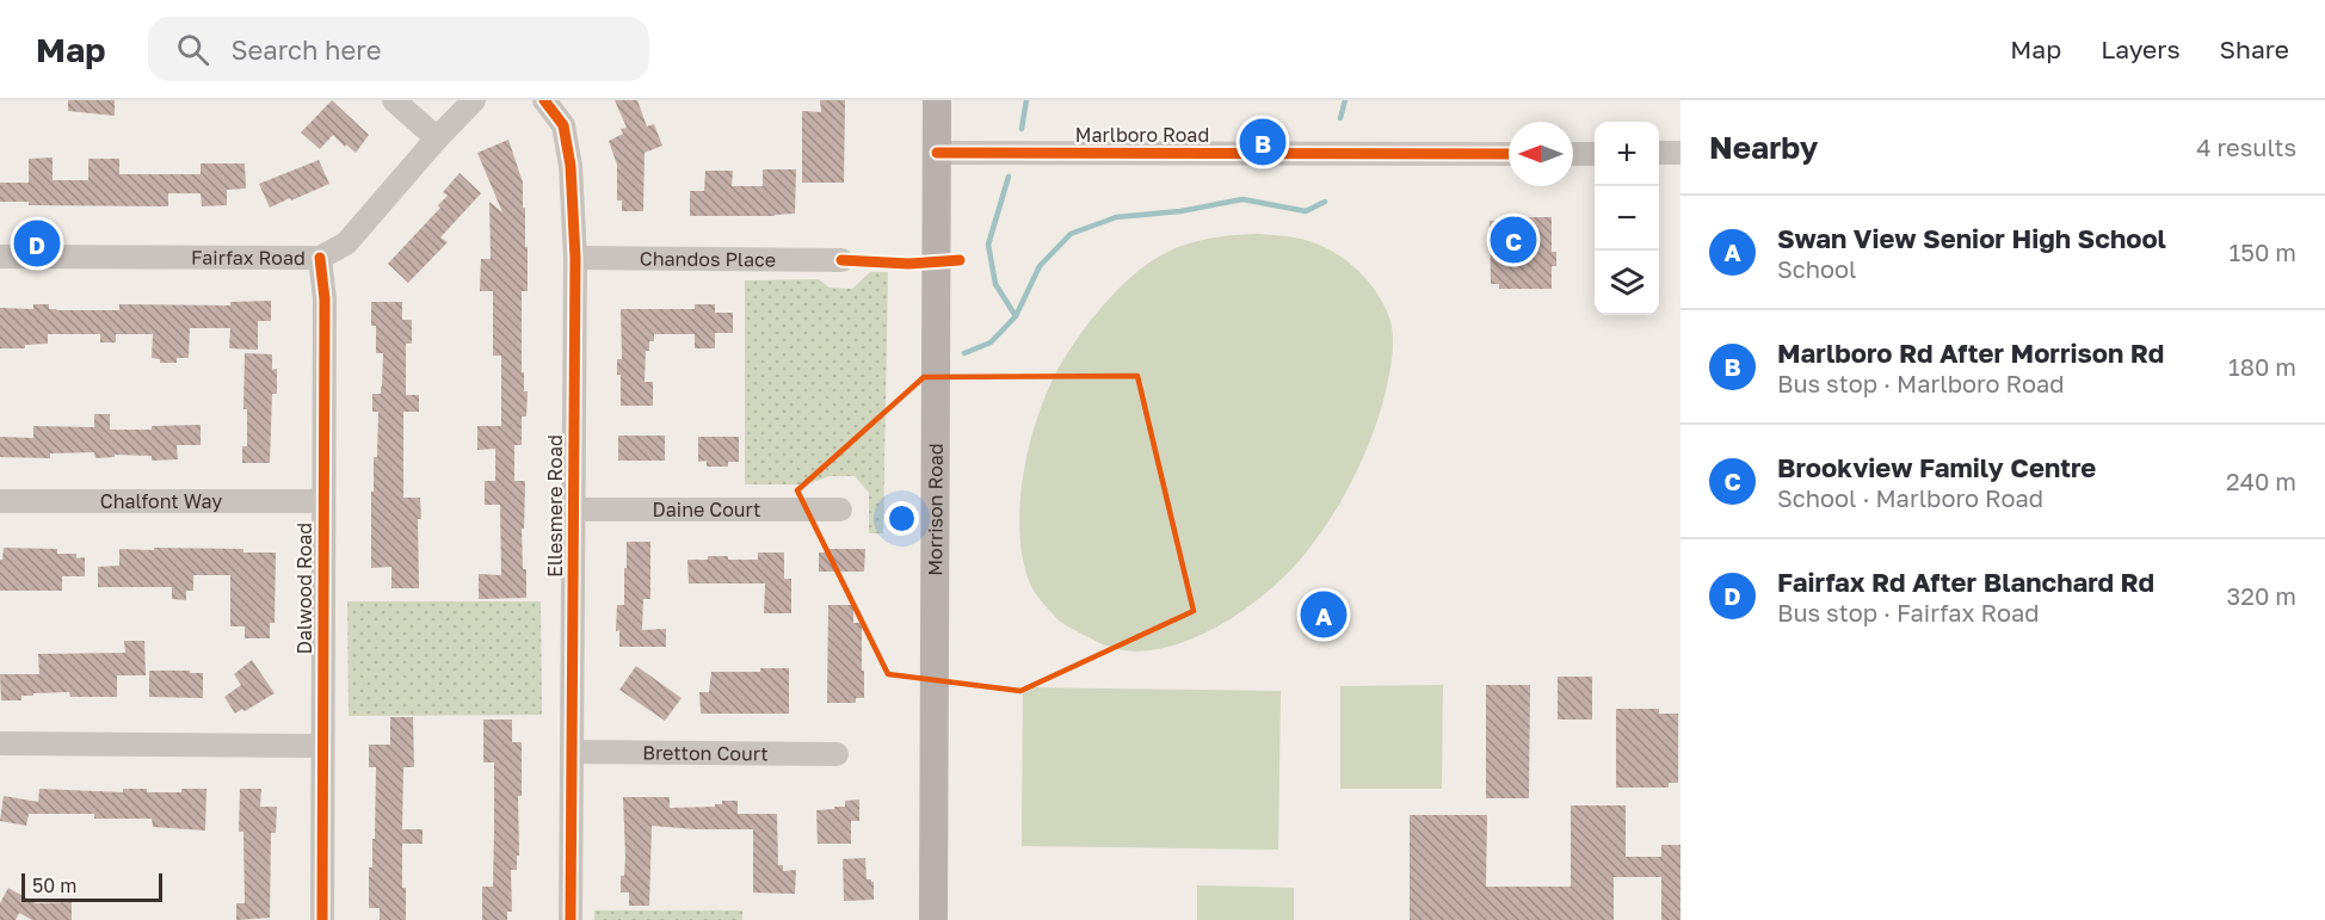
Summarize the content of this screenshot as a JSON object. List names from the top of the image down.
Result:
{
  "streets": {
    "main road": ["Morrison Road"],
    "street": [
      "Marlboro Road",
      "Fairfax Road",
      "Chandos Place",
      "Chalfont Way",
      "Ellesmere Road",
      "Daine Court",
      "Dalwood Road",
      "Bretton Court"
    ]
  },
  "crossings": [
    ["Marlboro Road", "Morrison Road"],
    ["Fairfax Road", "Dalwood Road"],
    ["Chandos Place", "Ellesmere Road"],
    ["Chalfont Way", "Dalwood Road"],
    ["Ellesmere Road", "Daine Court"],
    ["Ellesmere Road", "Bretton Court"]
  ],
  "scale_bar": "50 m",
  "north": "left",
  "page": {
    "header": "Map",
    "search": "Search here",
    "nav": ["Map", "Layers", "Share"],
    "heading": ["Nearby", "4 results"],
    "pins": [
      "B",
      "C",
      "D",
      "A"
    ],
    "map_buttons": ["+", "−"],
    "list": [
      {
        "mark": "A",
        "name": "Swan View Senior High School",
        "note": "School",
        "value": "150 m"
      },
      {
        "mark": "B",
        "name": "Marlboro Rd After Morrison Rd",
        "note": "Bus stop · Marlboro Road",
        "value": "180 m"
      },
      {
        "mark": "C",
        "name": "Brookview Family Centre",
        "note": "School · Marlboro Road",
        "value": "240 m"
      },
      {
        "mark": "D",
        "name": "Fairfax Rd After Blanchard Rd",
        "note": "Bus stop · Fairfax Road",
        "value": "320 m"
      }
    ],
    "scale": "50 m"
  }
}
